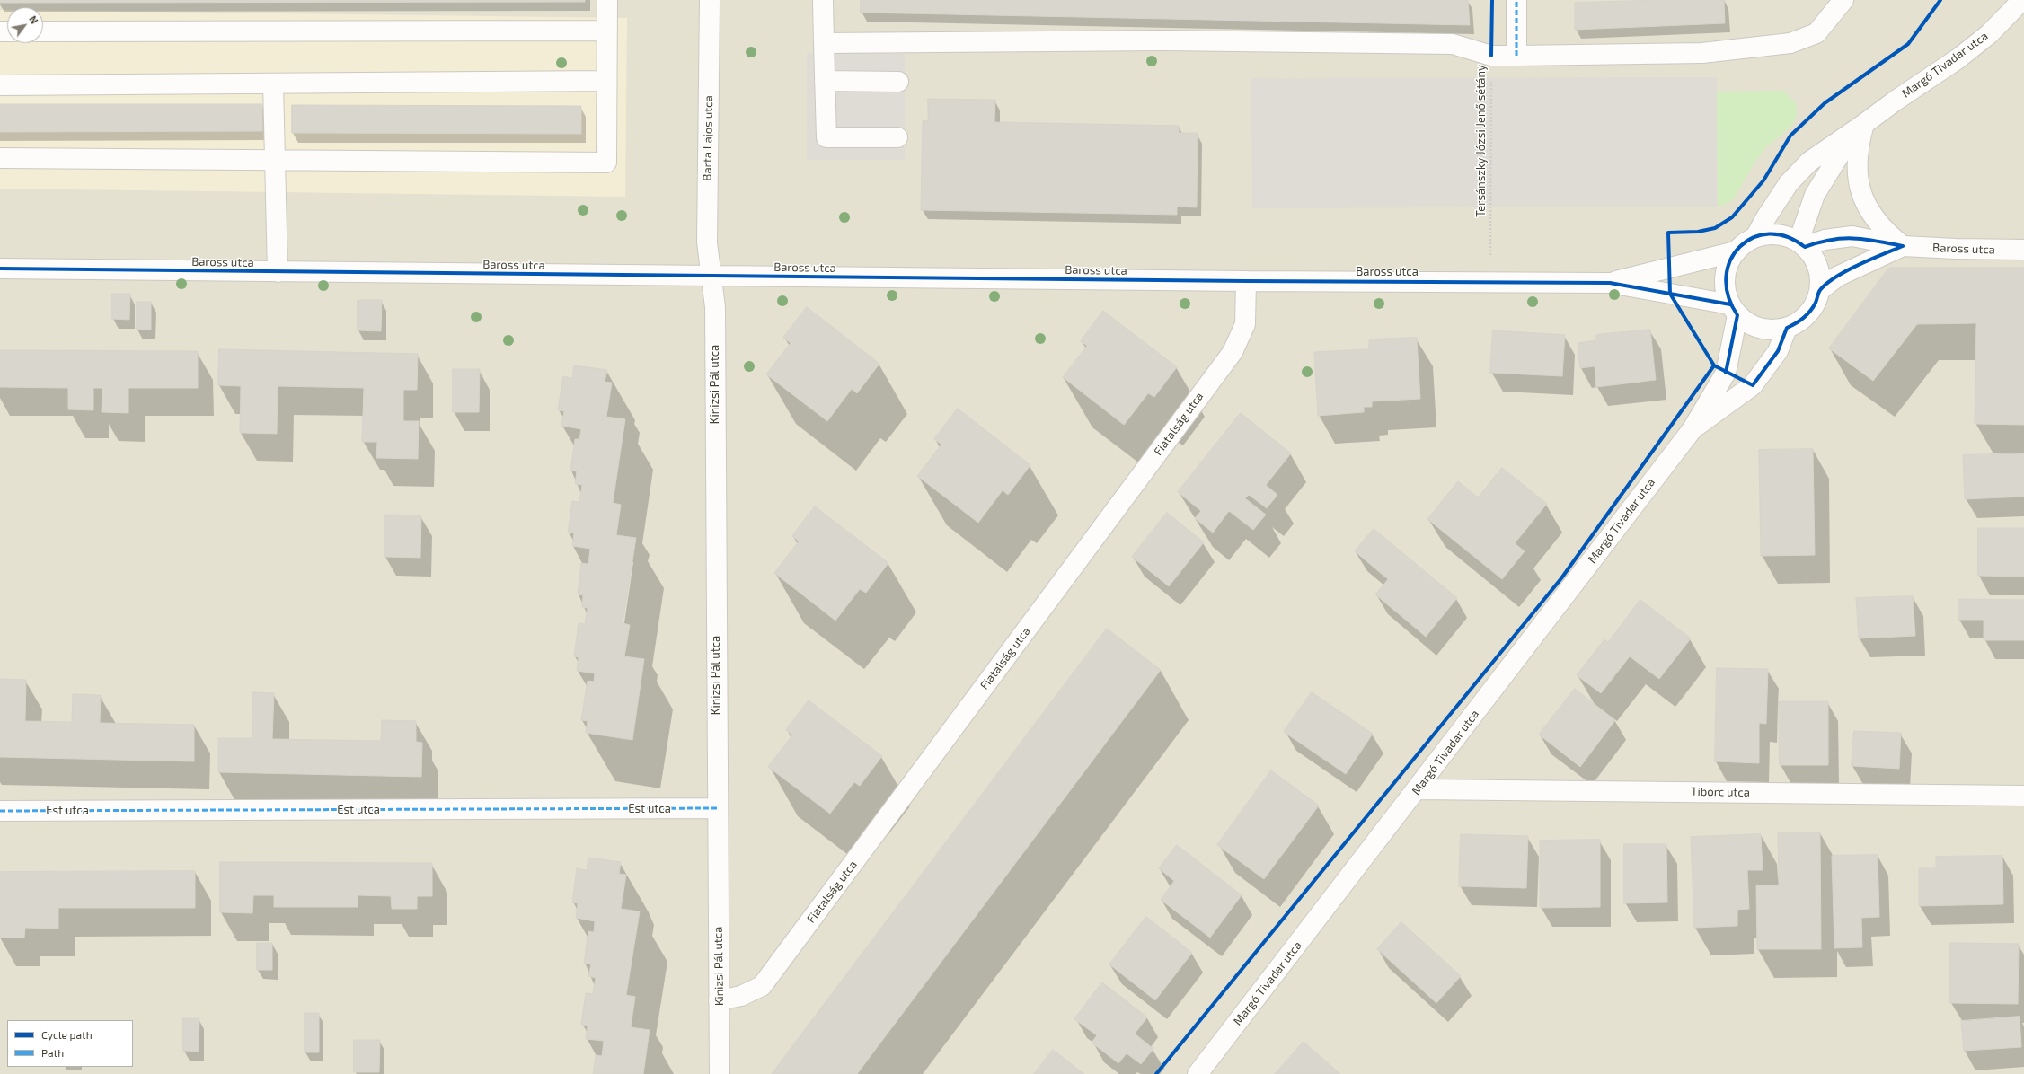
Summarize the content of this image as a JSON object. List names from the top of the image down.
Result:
{
  "streets": {
    "street": [
      "Margó Tivadar utca",
      "Barta Lajos utca",
      "Baross utca",
      "Kinizsi Pál utca",
      "Fiatalság utca",
      "Tiborc utca",
      "Est utca"
    ],
    "path": ["Tersánszky Józsi Jenő sétány"]
  },
  "crossings": [
    ["Margó Tivadar utca", "Baross utca"],
    ["Margó Tivadar utca", "Tiborc utca"],
    ["Barta Lajos utca", "Baross utca"],
    ["Barta Lajos utca", "Kinizsi Pál utca"],
    ["Tersánszky Józsi Jenő sétány", "Baross utca"],
    ["Baross utca", "Kinizsi Pál utca"],
    ["Baross utca", "Fiatalság utca"],
    ["Kinizsi Pál utca", "Fiatalság utca"],
    ["Kinizsi Pál utca", "Est utca"]
  ],
  "legend": ["Cycle path", "Path"],
  "north": "top right"
}
